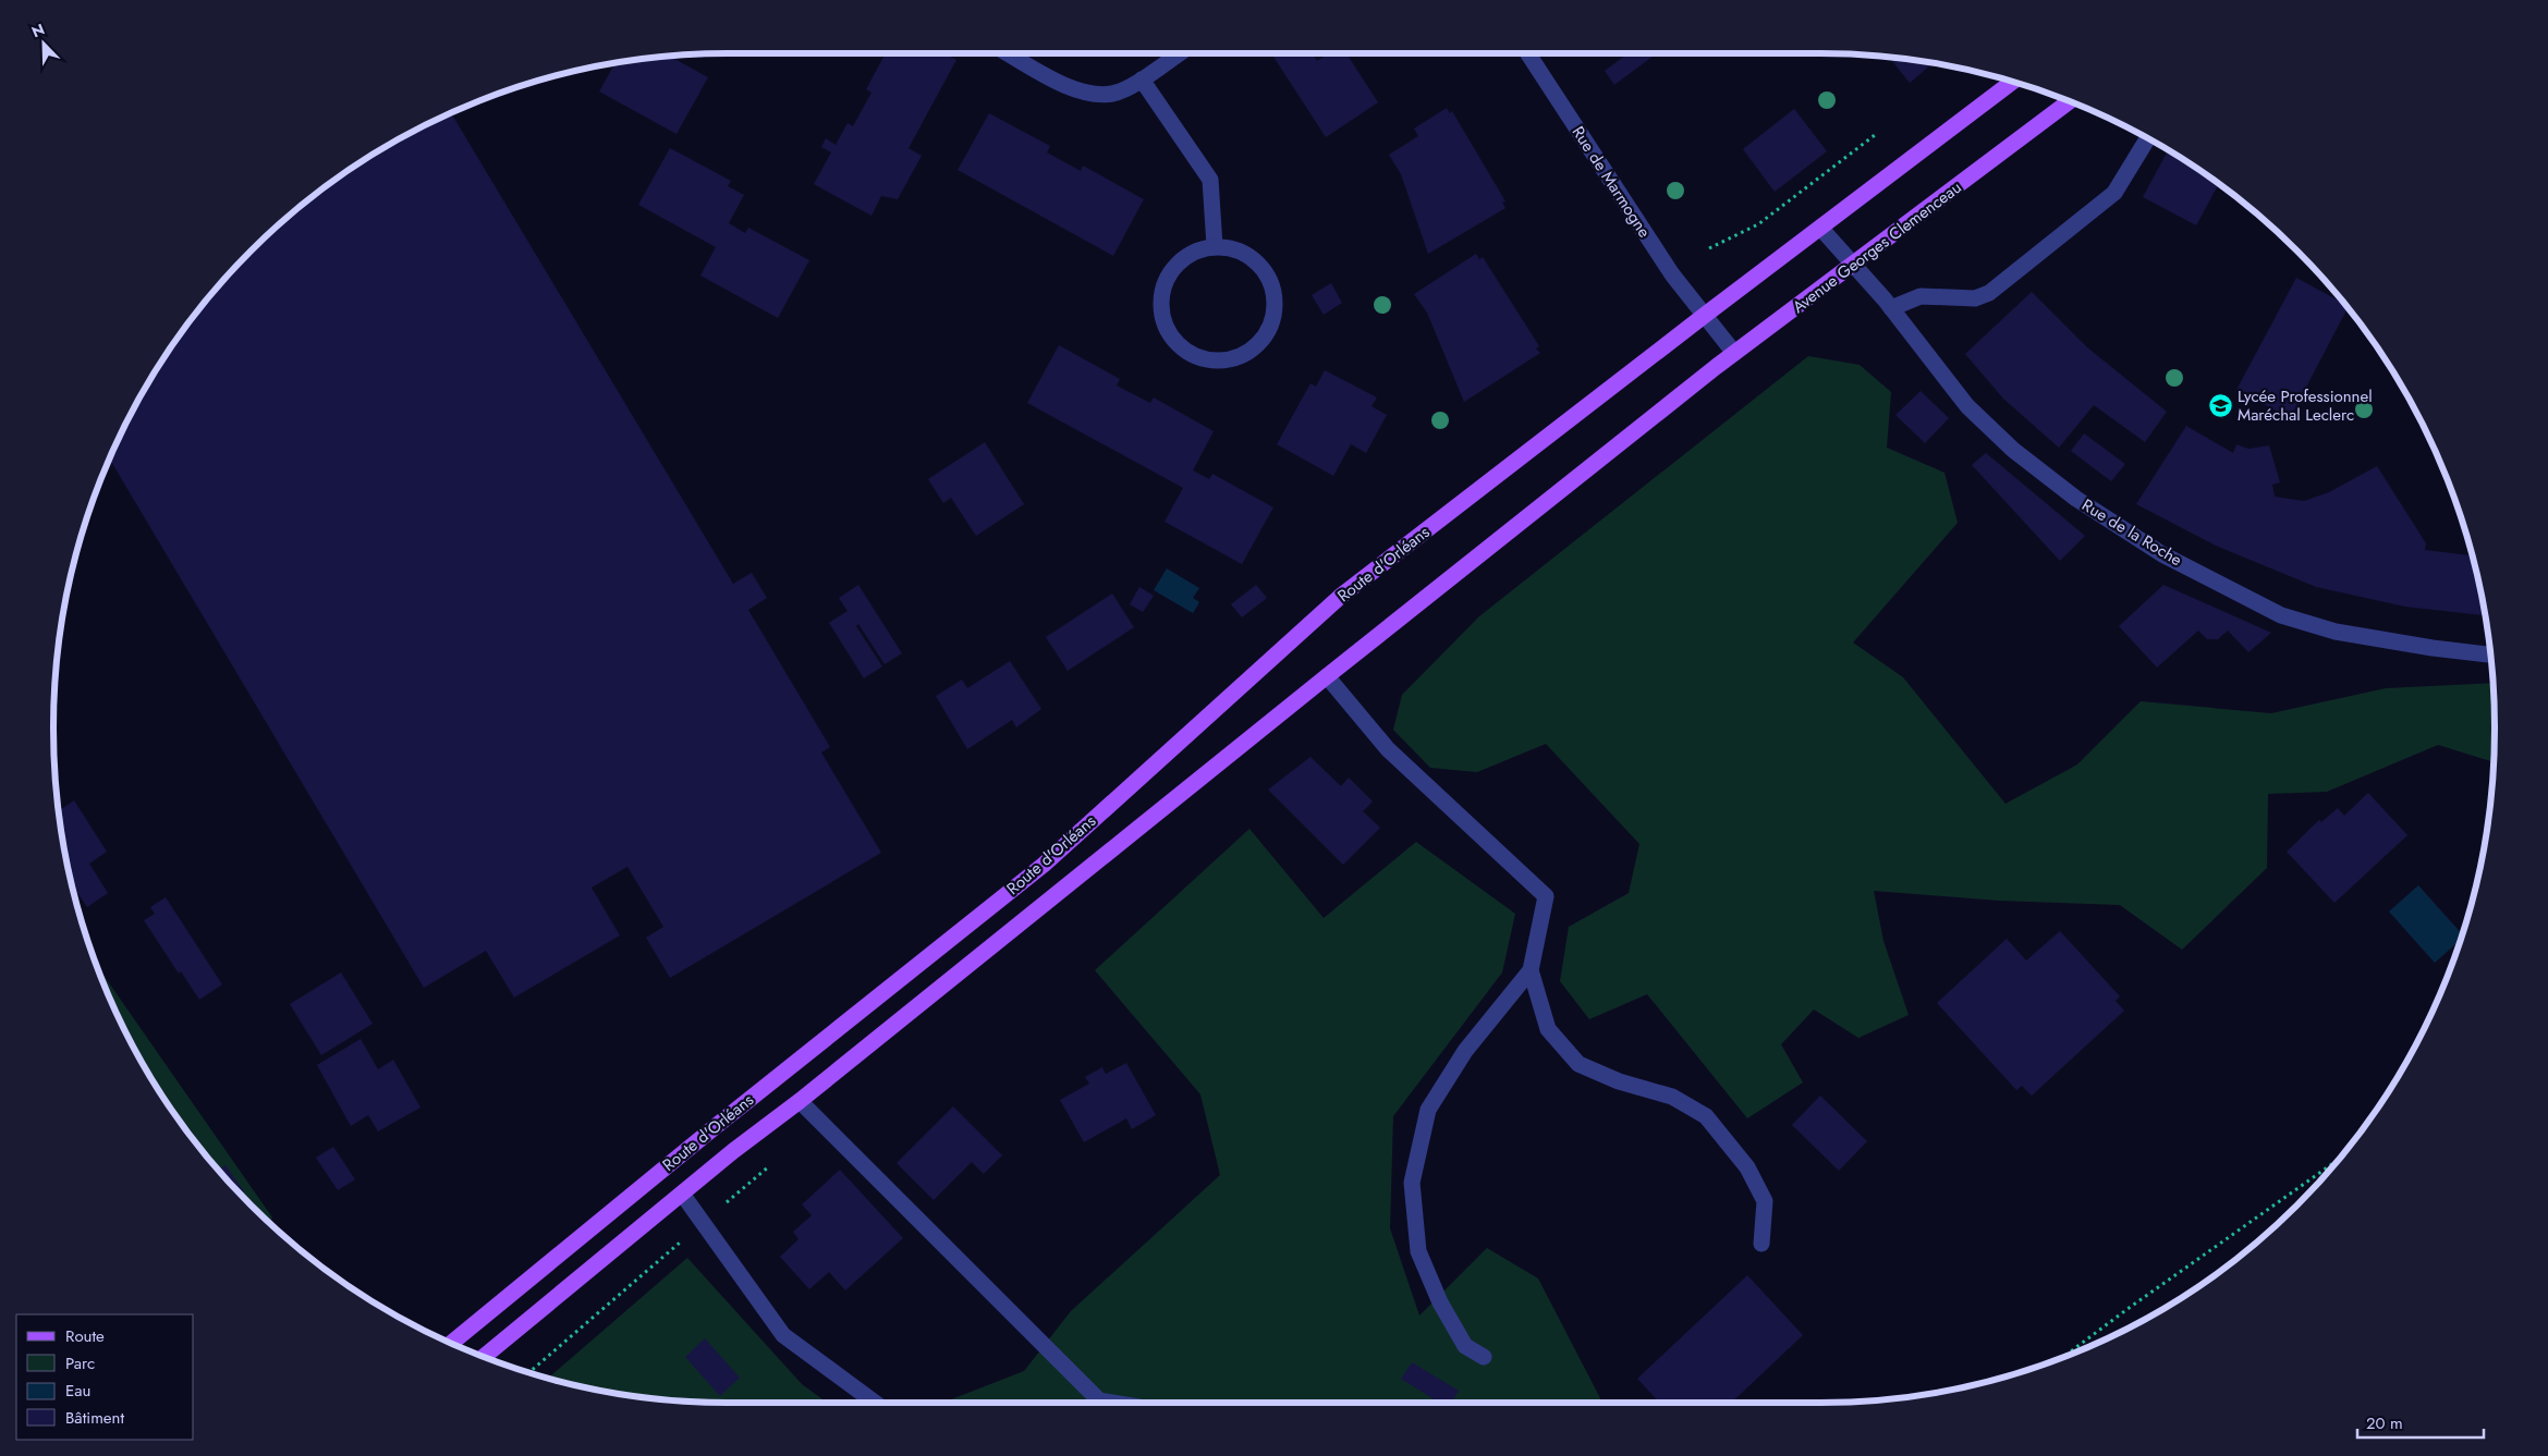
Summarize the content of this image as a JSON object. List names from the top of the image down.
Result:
{
  "streets": {
    "main road": ["Avenue Georges Clemenceau", "Route d'Orléans"],
    "street": ["Rue de Marmogne", "Rue de la Roche"]
  },
  "crossings": [
    ["Rue de Marmogne", "Avenue Georges Clemenceau"],
    ["Rue de Marmogne", "Route d'Orléans"],
    ["Avenue Georges Clemenceau", "Rue de la Roche"],
    ["Avenue Georges Clemenceau", "Route d'Orléans"]
  ],
  "places": {
    "school or university": ["Lycée Professionnel Maréchal Leclerc"]
  },
  "legend": [
    "Route",
    "Parc",
    "Eau",
    "Bâtiment"
  ],
  "scale_bar": "20 m",
  "north": "top left"
}
